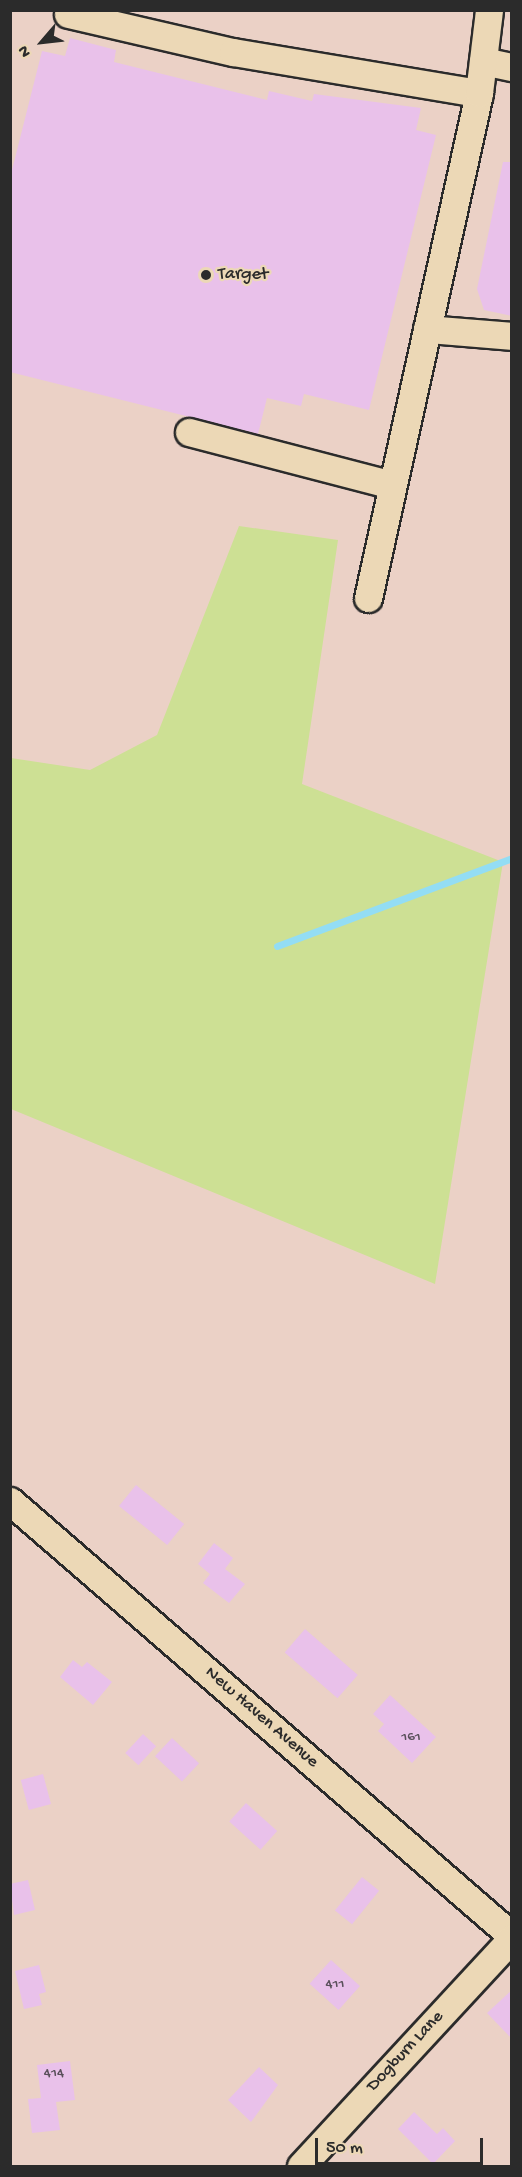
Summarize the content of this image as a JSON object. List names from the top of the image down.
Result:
{
  "streets": {
    "street": ["New Haven Avenue", "Dogburn Lane"]
  },
  "crossings": [
    ["New Haven Avenue", "Dogburn Lane"]
  ],
  "places": ["Target"],
  "house_numbers": ["161", "411", "414"],
  "scale_bar": "50 m",
  "north": "bottom left"
}
